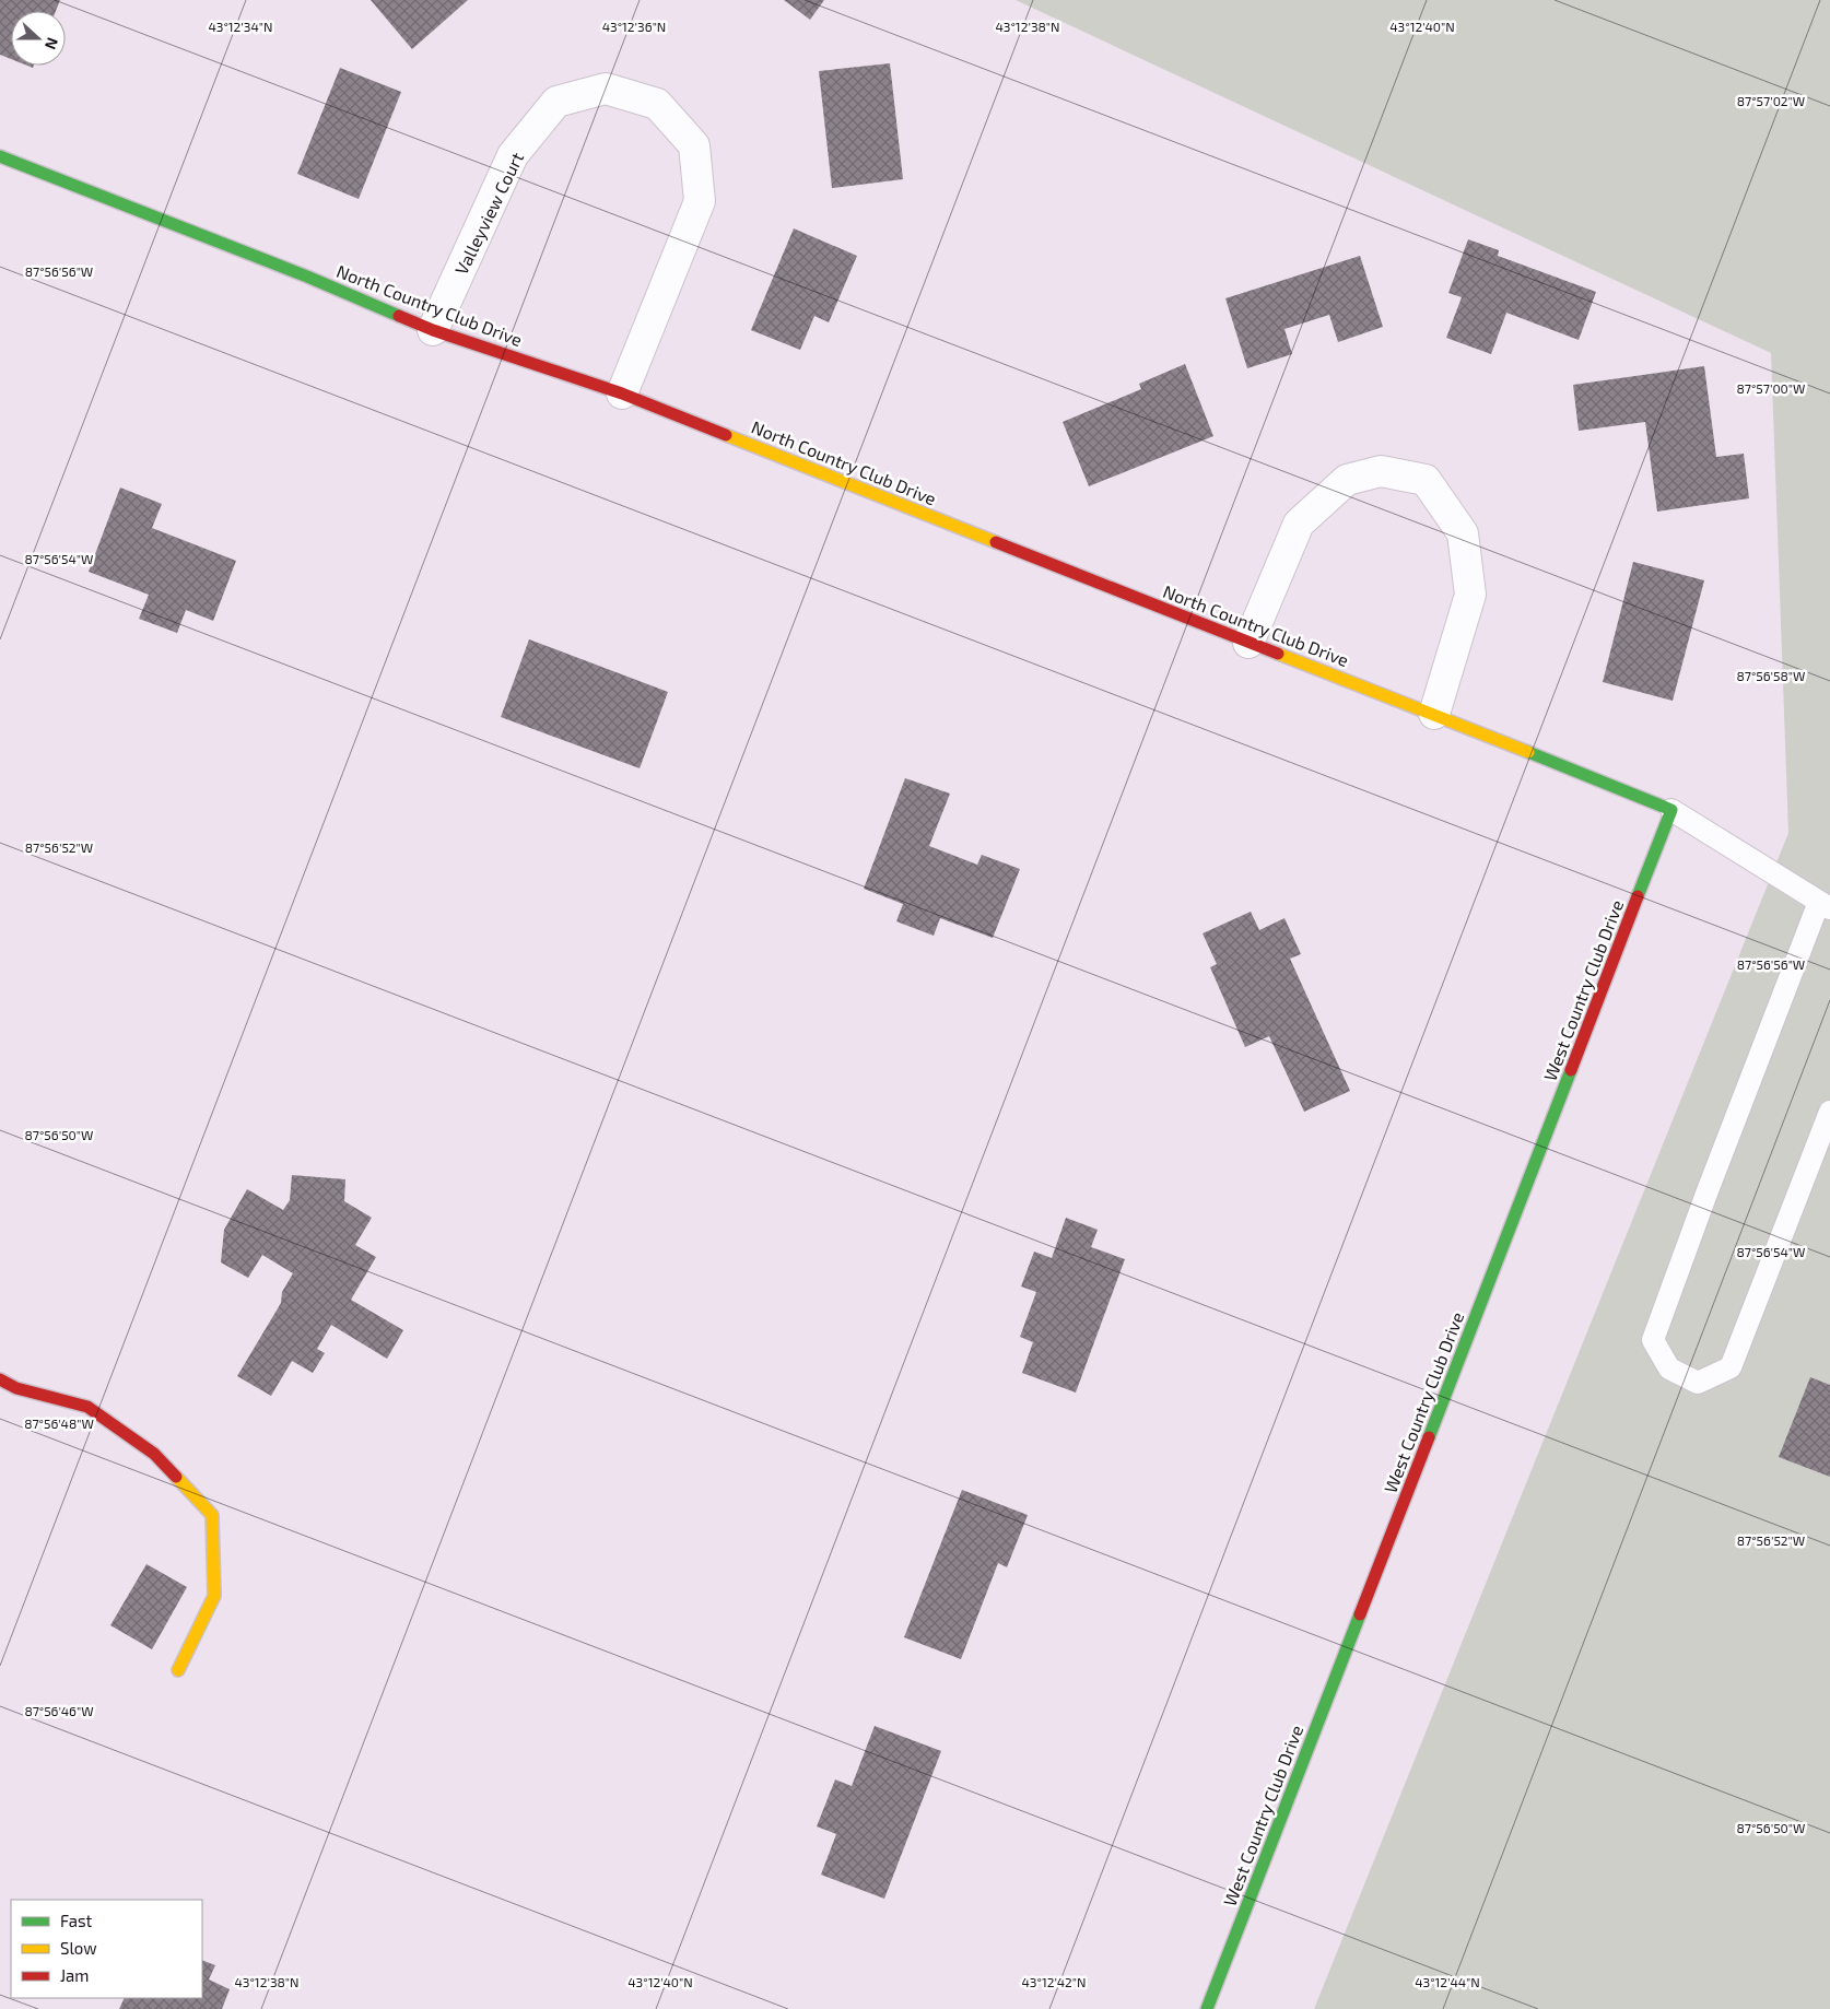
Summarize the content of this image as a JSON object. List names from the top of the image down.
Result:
{
  "streets": {
    "street": ["Valleyview Court", "North Country Club Drive", "West Country Club Drive"]
  },
  "crossings": [
    ["Valleyview Court", "North Country Club Drive"],
    ["North Country Club Drive", "West Country Club Drive"]
  ],
  "legend": ["Fast", "Slow", "Jam"],
  "north": "right",
  "coordinates": [
    "43°12'34\"N",
    "43°12'36\"N",
    "43°12'38\"N",
    "43°12'40\"N",
    "87°57'02\"W",
    "87°56'56\"W",
    "87°57'00\"W",
    "87°56'54\"W",
    "87°56'58\"W",
    "87°56'52\"W",
    "87°56'50\"W",
    "87°56'48\"W",
    "87°56'46\"W",
    "43°12'42\"N",
    "43°12'44\"N"
  ]
}
